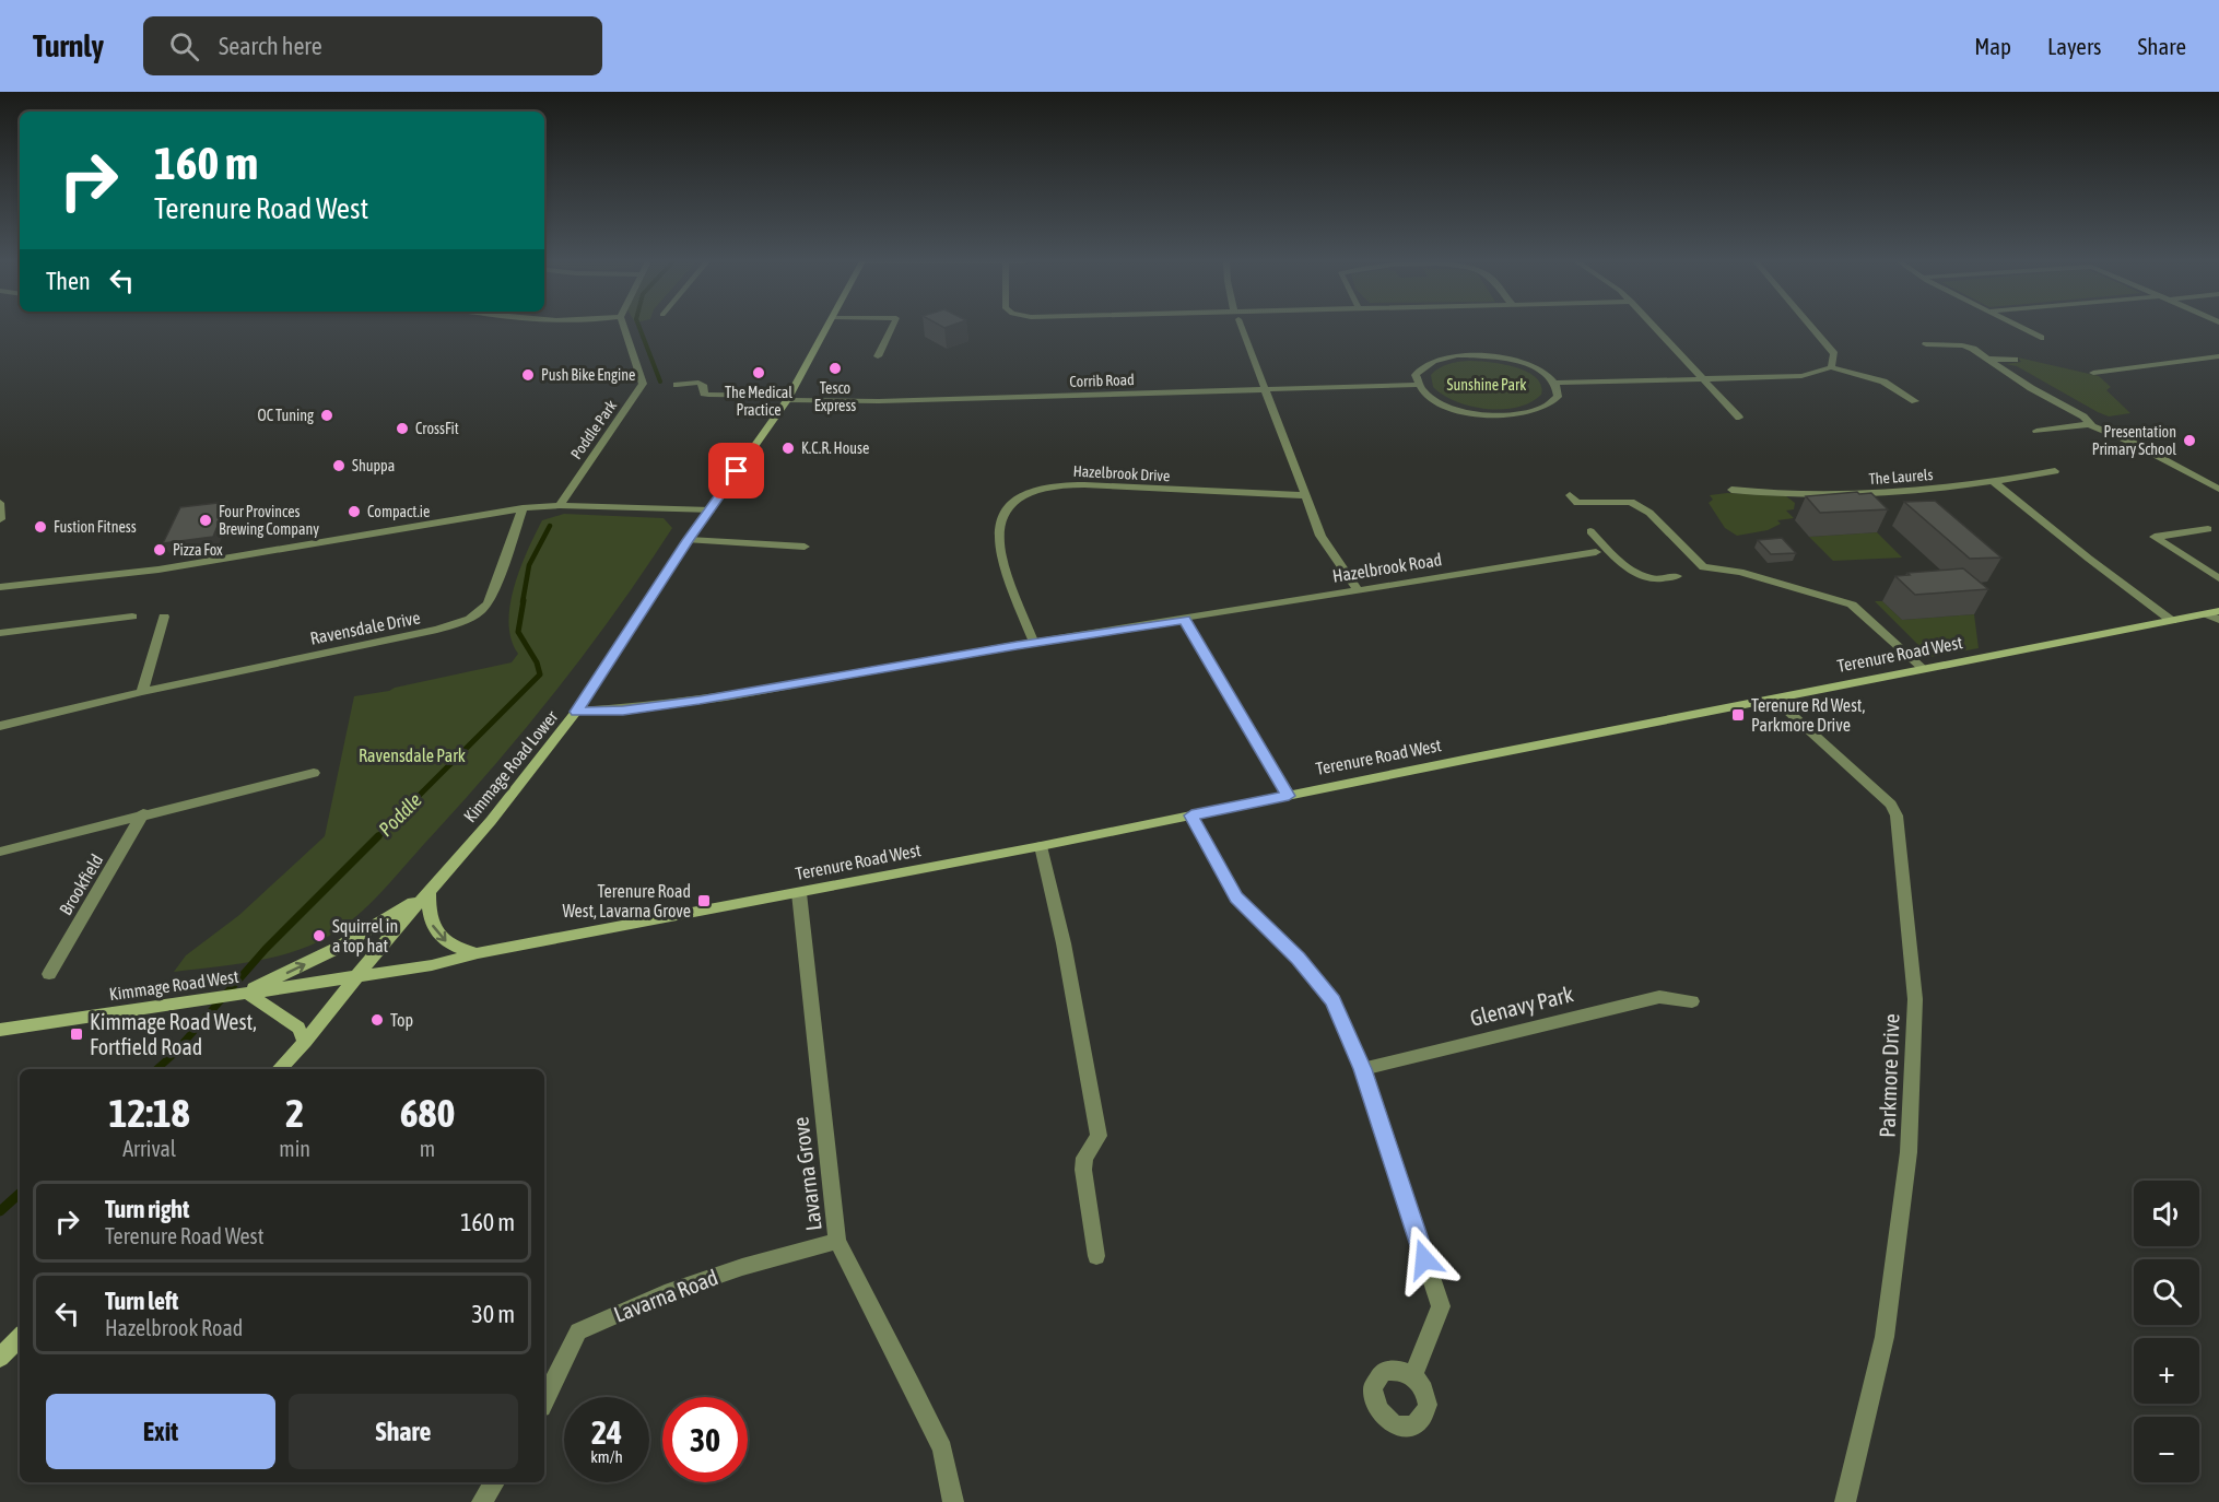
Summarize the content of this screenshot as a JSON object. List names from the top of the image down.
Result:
{
  "streets": {
    "main road": ["Terenure Road West", "Kimmage Road Lower", "Kimmage Road West"],
    "street": [
      "Corrib Road",
      "Poddle Park",
      "Hazelbrook Drive",
      "The Laurels",
      "Hazelbrook Road",
      "Ravensdale Drive",
      "Brookfield",
      "Glenavy Park",
      "Parkmore Drive",
      "Lavarna Grove",
      "Lavarna Road"
    ]
  },
  "crossings": [
    ["Corrib Road", "Kimmage Road Lower"],
    ["Hazelbrook Drive", "Hazelbrook Road"],
    ["Hazelbrook Road", "Kimmage Road Lower"],
    ["Terenure Road West", "Kimmage Road Lower"],
    ["Terenure Road West", "Kimmage Road West"],
    ["Terenure Road West", "Parkmore Drive"],
    ["Terenure Road West", "Lavarna Grove"],
    ["Kimmage Road Lower", "Kimmage Road West"],
    ["Lavarna Grove", "Lavarna Road"]
  ],
  "water": ["Poddle"],
  "parks": ["Sunshine Park", "Ravensdale Park"],
  "places": {
    "other": [
      "Tesco Express",
      "The Medical Practice",
      "Push Bike Engine",
      "OC Tuning",
      "CrossFit",
      "Presentation Primary School",
      "K.C.R. House",
      "Shuppa",
      "Compact.ie",
      "Four Provinces Brewing Company",
      "Fustion Fitness",
      "Pizza Fox",
      "Squirrel in a top hat",
      "Top"
    ],
    "transit": ["Terenure Rd West, Parkmore Drive", "Terenure Road West, Lavarna Grove", "Kimmage Road West, Fortfield Road"]
  },
  "page": {
    "header": "Turnly",
    "search": "Search here",
    "nav": ["Map", "Layers", "Share"],
    "turn": ["160 m", "Terenure Road West"],
    "then": "Then",
    "eta": [
      "12:18",
      "Arrival",
      "2",
      "min",
      "680",
      "m"
    ],
    "map_buttons": ["+", "−"],
    "list": [
      {
        "name": "Turn right",
        "note": "Terenure Road West",
        "value": "160 m"
      },
      {
        "name": "Turn left",
        "note": "Hazelbrook Road",
        "value": "30 m"
      }
    ],
    "buttons": ["Exit", "Share"],
    "speed": "24 km/h",
    "limit": "30"
  }
}
